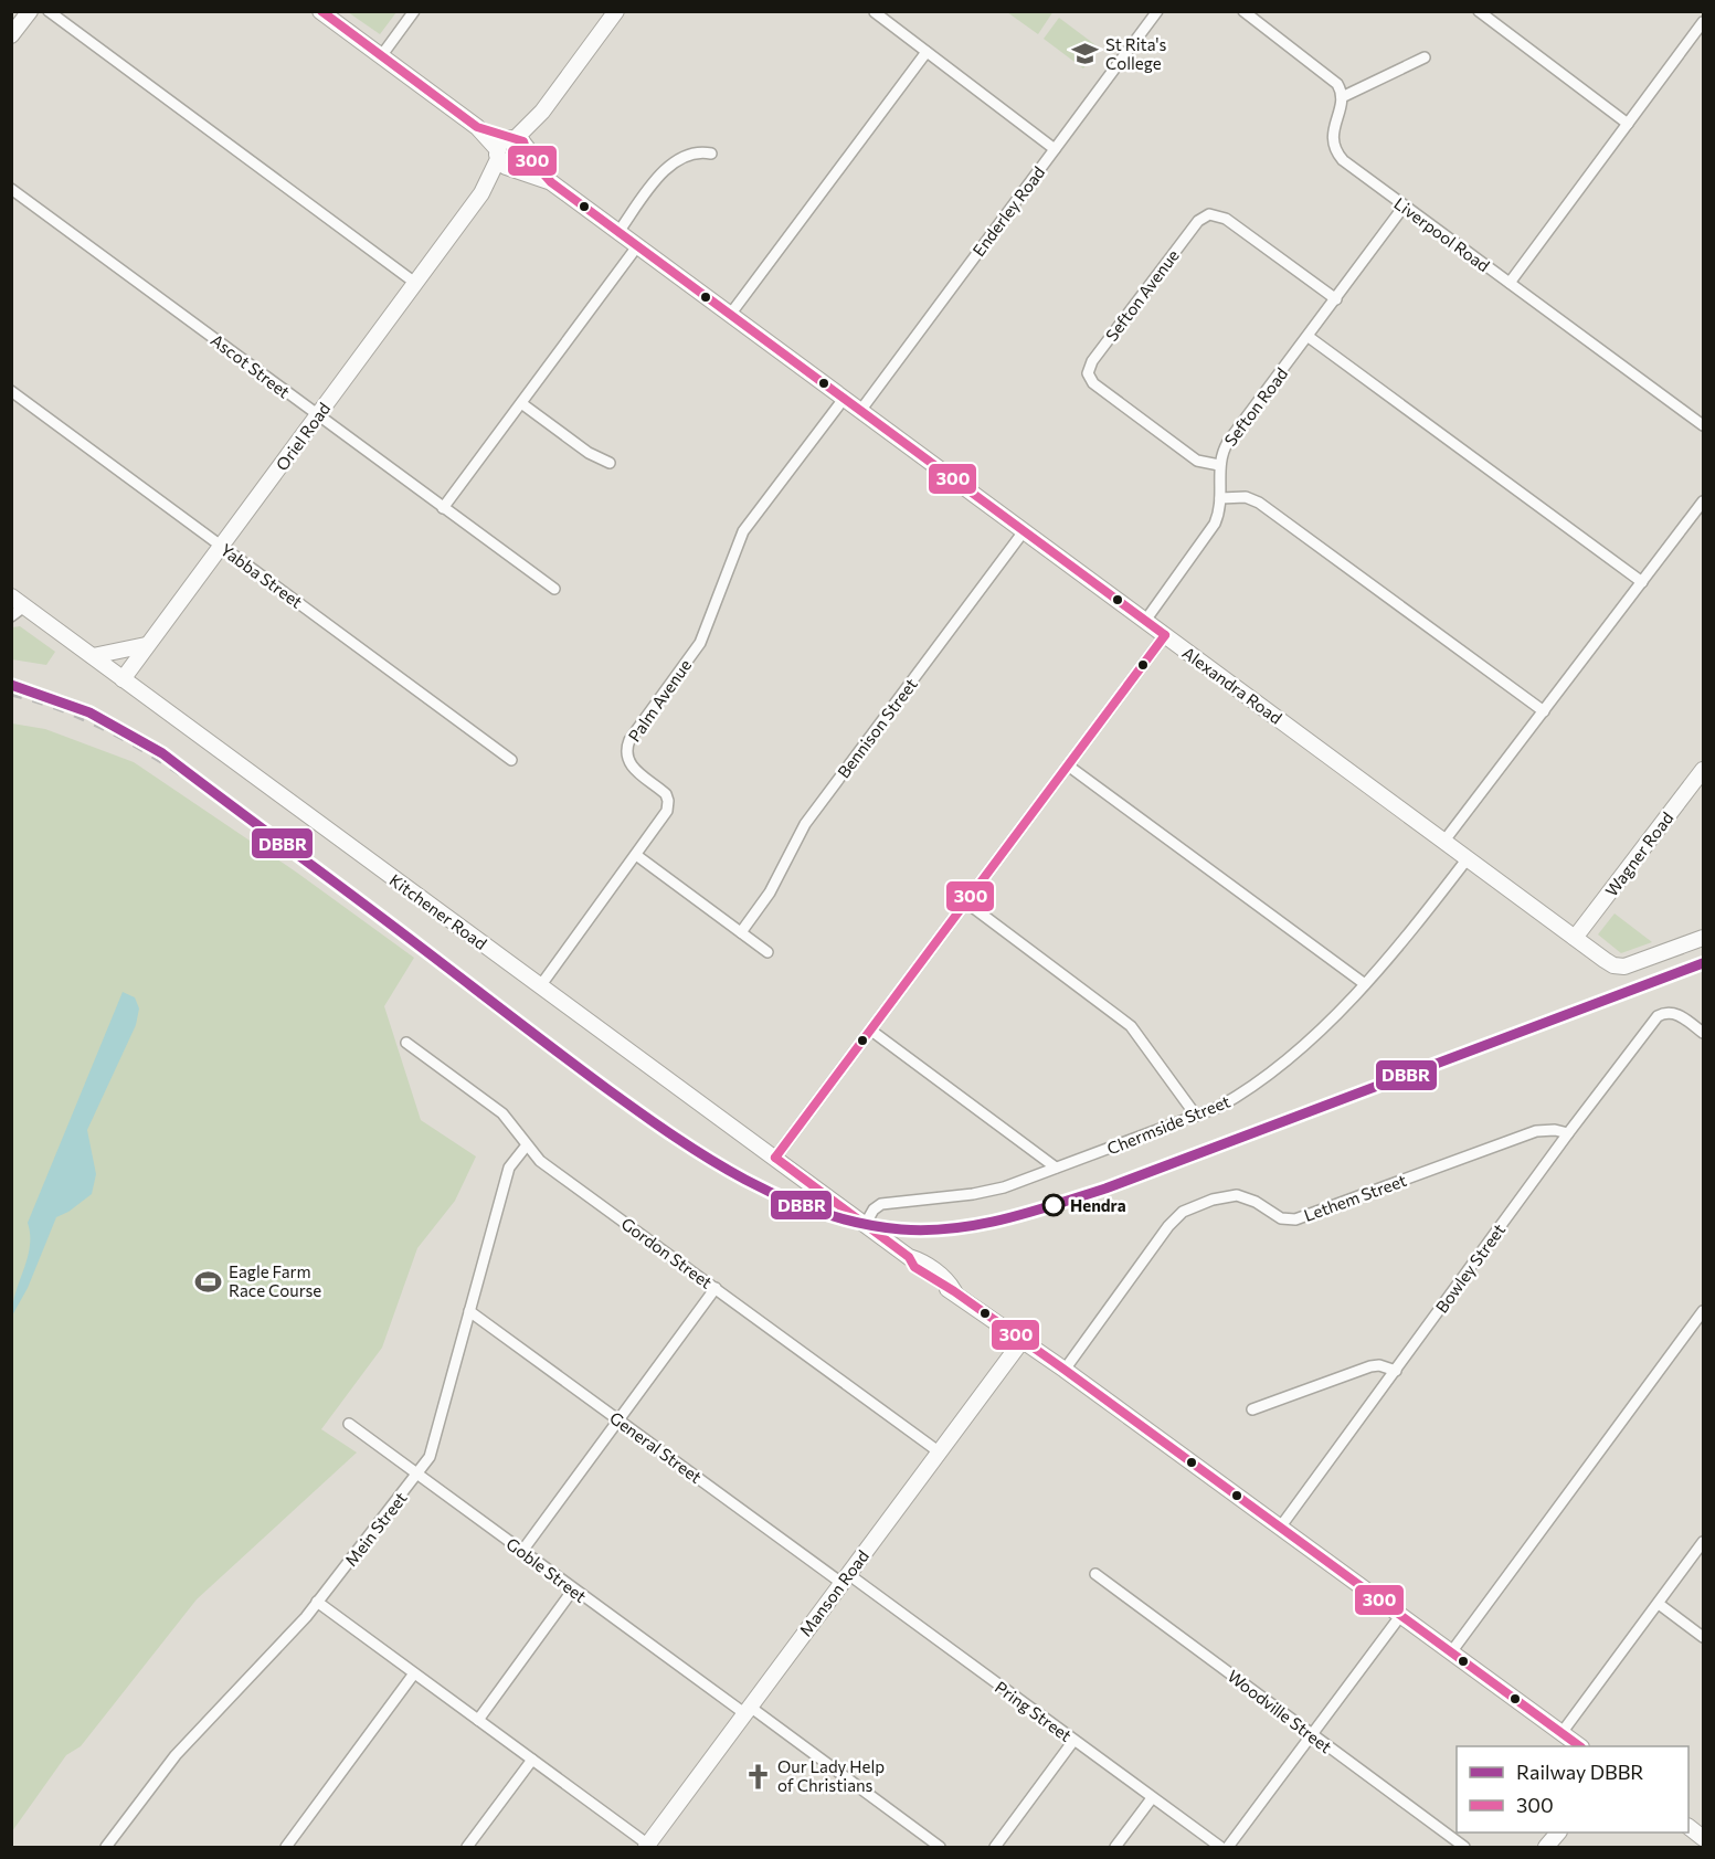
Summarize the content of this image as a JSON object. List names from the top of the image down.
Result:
{
  "streets": {
    "street": [
      "Enderley Road",
      "Liverpool Road",
      "Sefton Avenue",
      "Ascot Street",
      "Sefton Road",
      "Oriel Road",
      "Yabba Street",
      "Alexandra Road",
      "Palm Avenue",
      "Bennison Street",
      "Wagner Road",
      "Kitchener Road",
      "Chermside Street",
      "Lethem Street",
      "Gordon Street",
      "Bowley Street",
      "General Street",
      "Mein Street",
      "Goble Street",
      "Manson Road",
      "Pring Street",
      "Woodville Street"
    ]
  },
  "crossings": [
    ["Enderley Road", "Alexandra Road"],
    ["Liverpool Road", "Sefton Road"],
    ["Sefton Avenue", "Sefton Road"],
    ["Ascot Street", "Oriel Road"],
    ["Sefton Road", "Alexandra Road"],
    ["Oriel Road", "Yabba Street"],
    ["Oriel Road", "Alexandra Road"],
    ["Oriel Road", "Kitchener Road"],
    ["Alexandra Road", "Palm Avenue"],
    ["Alexandra Road", "Bennison Street"],
    ["Alexandra Road", "Wagner Road"],
    ["Alexandra Road", "Chermside Street"],
    ["Palm Avenue", "Kitchener Road"],
    ["Kitchener Road", "Chermside Street"],
    ["Kitchener Road", "Lethem Street"],
    ["Kitchener Road", "Bowley Street"],
    ["Kitchener Road", "Manson Road"],
    ["Lethem Street", "Bowley Street"],
    ["Gordon Street", "Mein Street"],
    ["Gordon Street", "Manson Road"],
    ["General Street", "Mein Street"],
    ["General Street", "Manson Road"],
    ["General Street", "Pring Street"],
    ["Mein Street", "Goble Street"],
    ["Goble Street", "Manson Road"],
    ["Manson Road", "Pring Street"]
  ],
  "places": {
    "school or university": ["St Rita's College"],
    "other": ["Hendra"],
    "sports": ["Eagle Farm Race Course"],
    "church": ["Our Lady Help of Christians"]
  },
  "lines": ["transit line 300", "rail line DBBR"],
  "legend": ["Railway DBBR", "300"]
}
